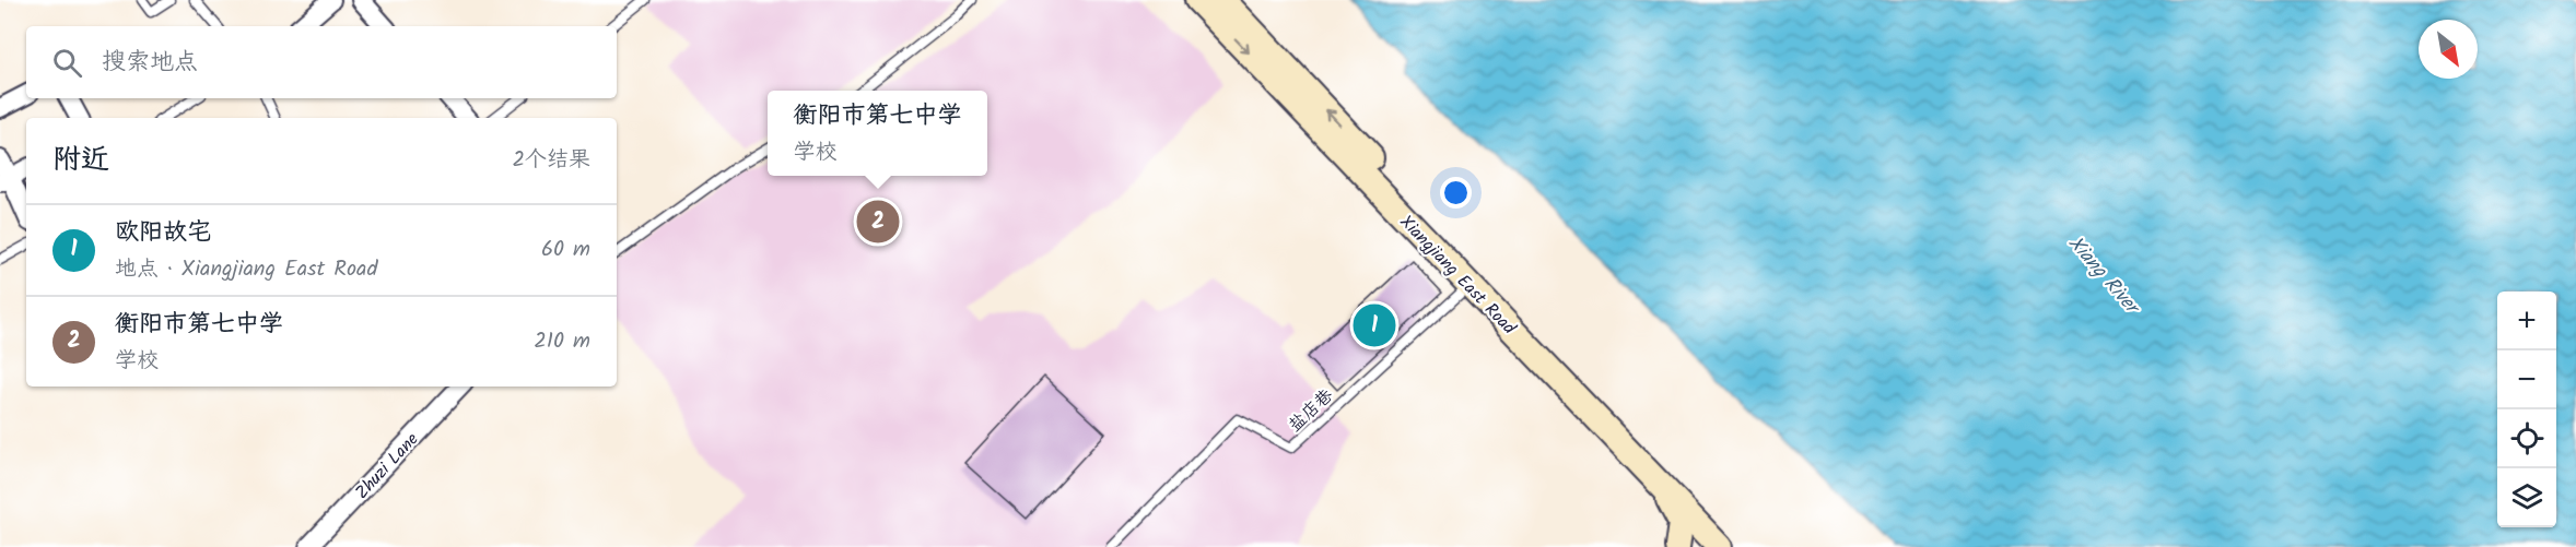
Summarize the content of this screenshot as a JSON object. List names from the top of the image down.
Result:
{
  "streets": {
    "main road": ["Xiangjiang East Road"],
    "street": ["Zhuzi Lane"],
    "lane": ["盐店巷"]
  },
  "crossings": [
    ["Xiangjiang East Road", "盐店巷"]
  ],
  "water": ["Xiang River"],
  "north": "bottom right",
  "page": {
    "search": "搜索地点",
    "popup": ["衡阳市第七中学", "学校"],
    "heading": ["附近", "2个结果"],
    "pins": ["2", "1"],
    "list": [
      {
        "mark": "1",
        "name": "欧阳故宅",
        "note": "地点 · Xiangjiang East Road",
        "value": "60 m"
      },
      {
        "mark": "2",
        "name": "衡阳市第七中学",
        "note": "学校",
        "value": "210 m"
      }
    ],
    "map_buttons": ["+", "−"]
  }
}
